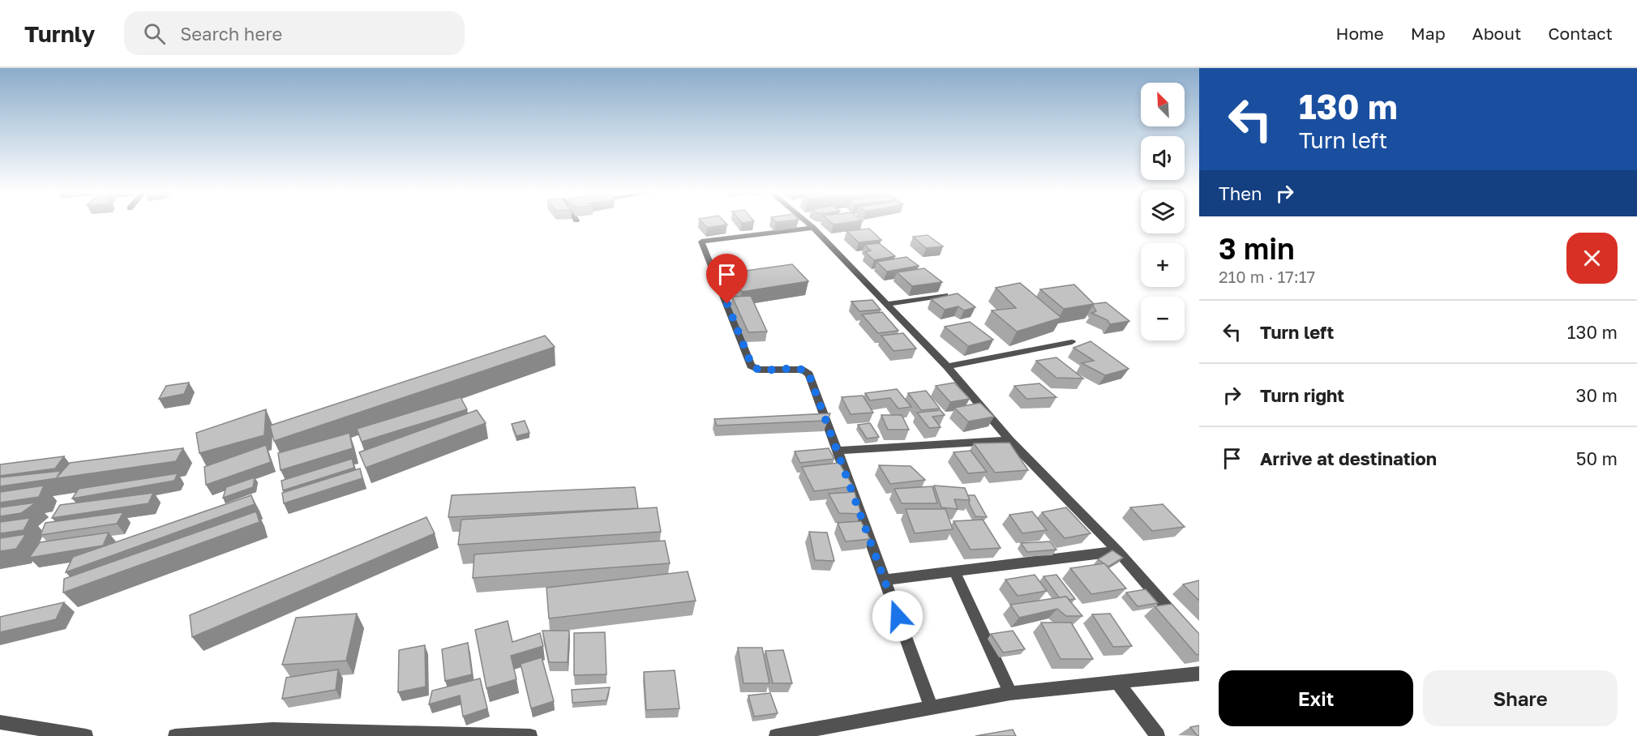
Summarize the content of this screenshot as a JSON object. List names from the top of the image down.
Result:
{
  "north": "top left",
  "page": {
    "header": "Turnly",
    "search": "Search here",
    "nav": [
      "Home",
      "Map",
      "About",
      "Contact"
    ],
    "turn": ["130 m", "Turn left"],
    "map_buttons": ["+", "−"],
    "then": "Then",
    "heading": ["3 min", "210 m · 17:17"],
    "list": [
      {
        "name": "Turn left",
        "value": "130 m"
      },
      {
        "name": "Turn right",
        "value": "30 m"
      },
      {
        "name": "Arrive at destination",
        "value": "50 m"
      }
    ],
    "buttons": ["Exit", "Share"]
  }
}
